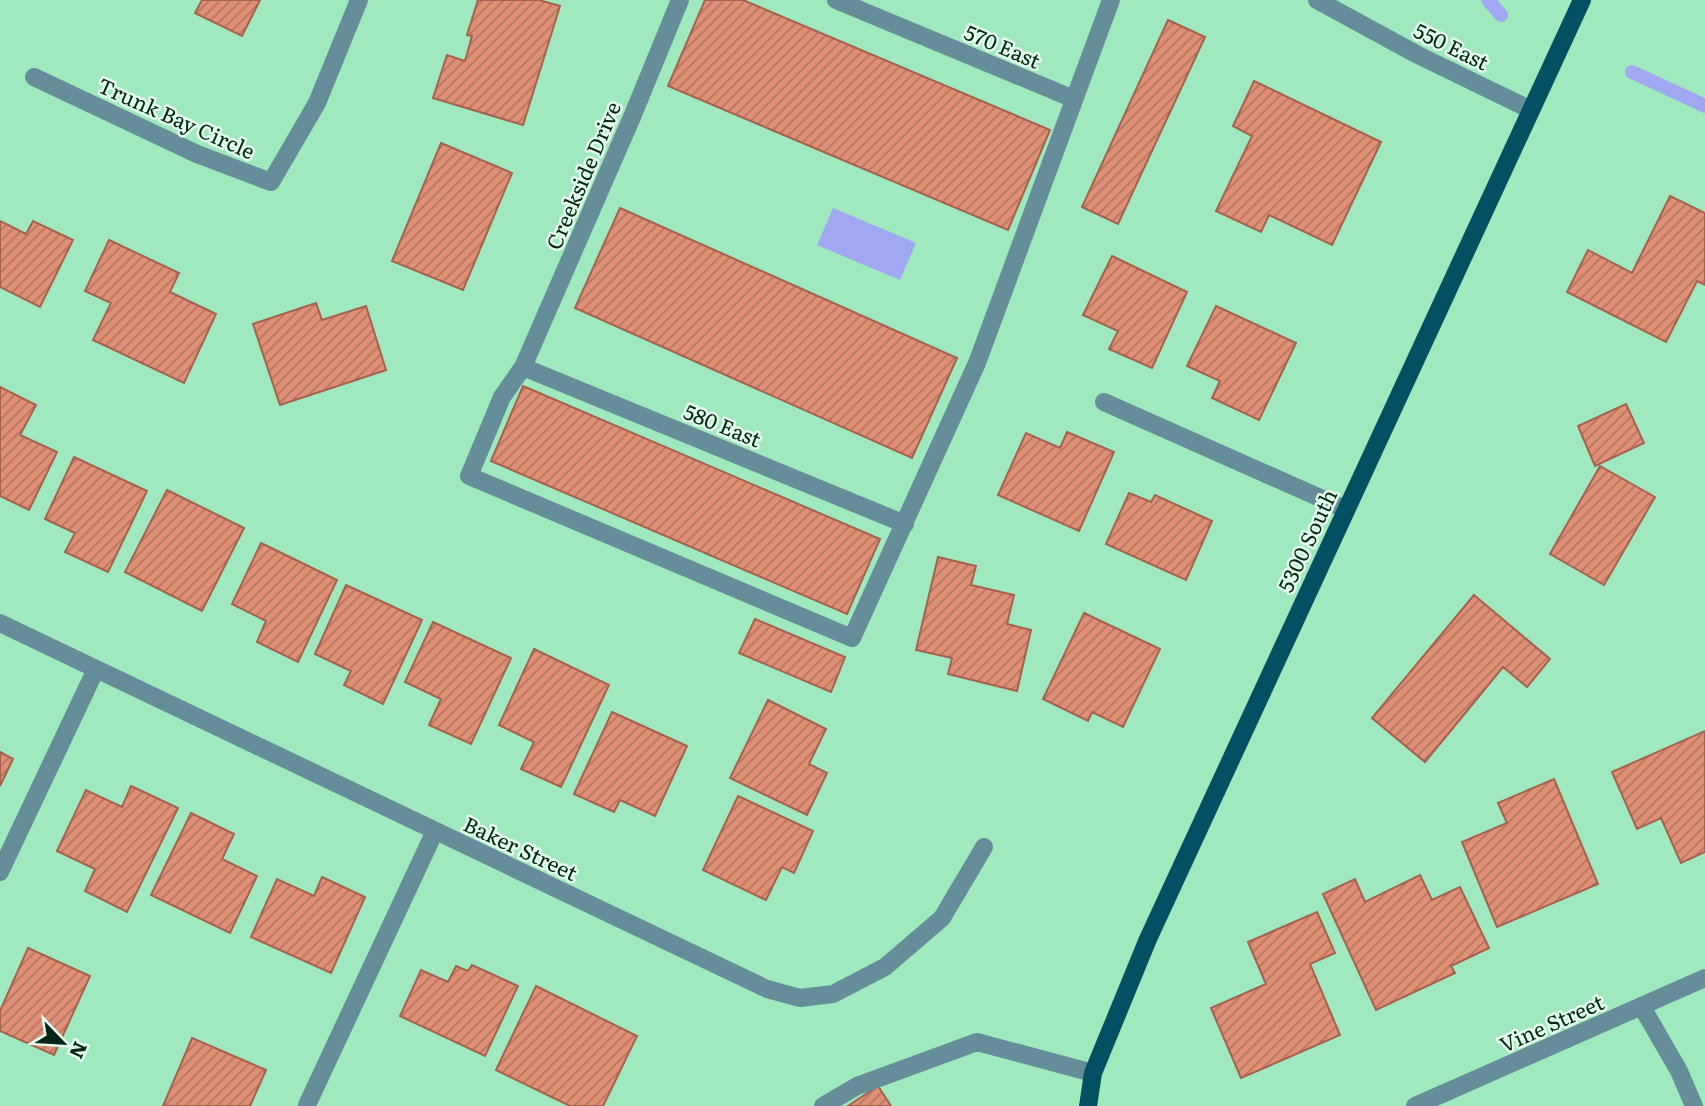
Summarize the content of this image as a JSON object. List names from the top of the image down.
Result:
{
  "streets": {
    "main road": ["5300 South"],
    "street": [
      "570 East",
      "550 East",
      "Trunk Bay Circle",
      "Creekside Drive",
      "580 East",
      "Baker Street",
      "Vine Street"
    ]
  },
  "crossings": [
    ["550 East", "5300 South"],
    ["Creekside Drive", "580 East"]
  ],
  "north": "bottom right"
}
